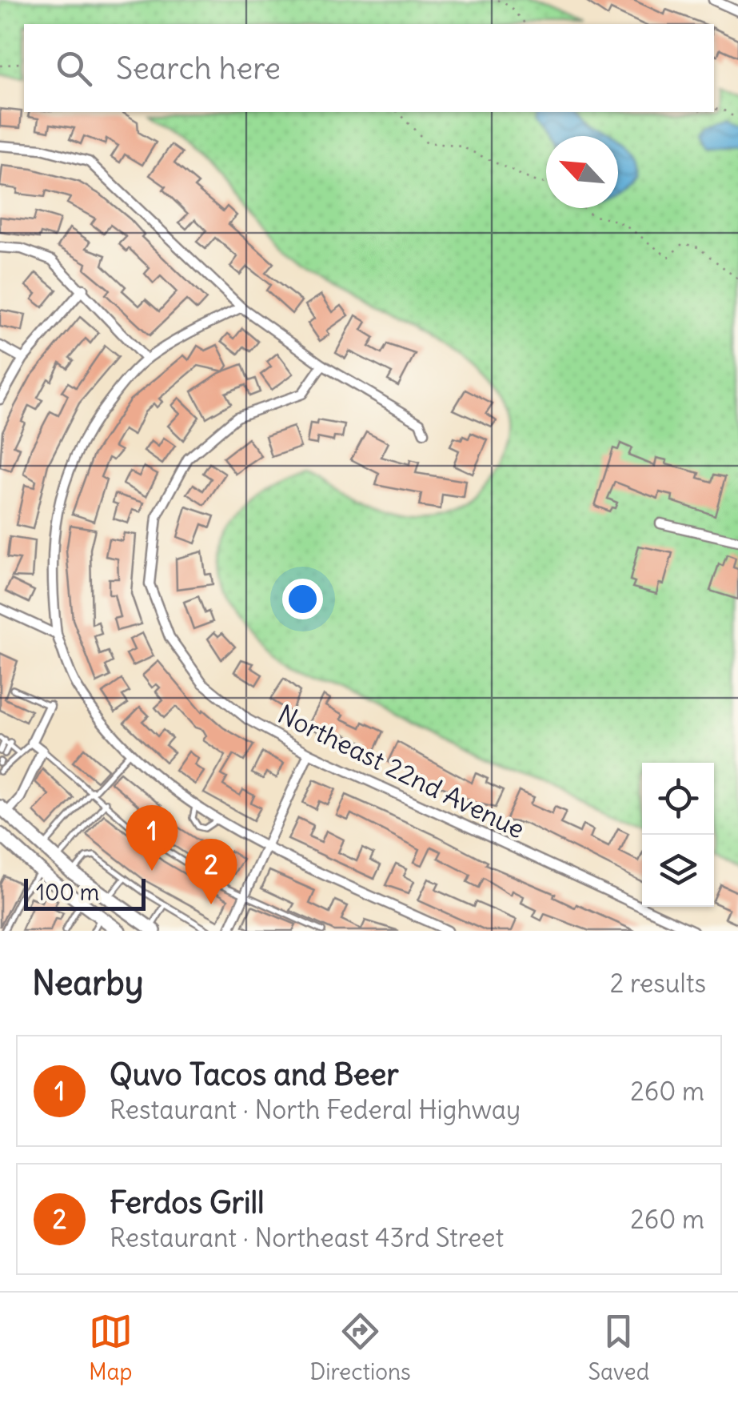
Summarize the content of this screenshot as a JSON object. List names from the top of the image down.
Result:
{
  "streets": {
    "street": ["Northeast 22nd Avenue"]
  },
  "scale_bar": "100 m",
  "north": "top left",
  "page": {
    "search": "Search here",
    "pins": ["1", "2"],
    "scale": "100 m",
    "heading": ["Nearby", "2 results"],
    "list": [
      {
        "mark": "1",
        "name": "Quvo Tacos and Beer",
        "note": "Restaurant · North Federal Highway",
        "value": "260 m"
      },
      {
        "mark": "2",
        "name": "Ferdos Grill",
        "note": "Restaurant · Northeast 43rd Street",
        "value": "260 m"
      }
    ],
    "nav": ["Map", "Directions", "Saved"]
  }
}
